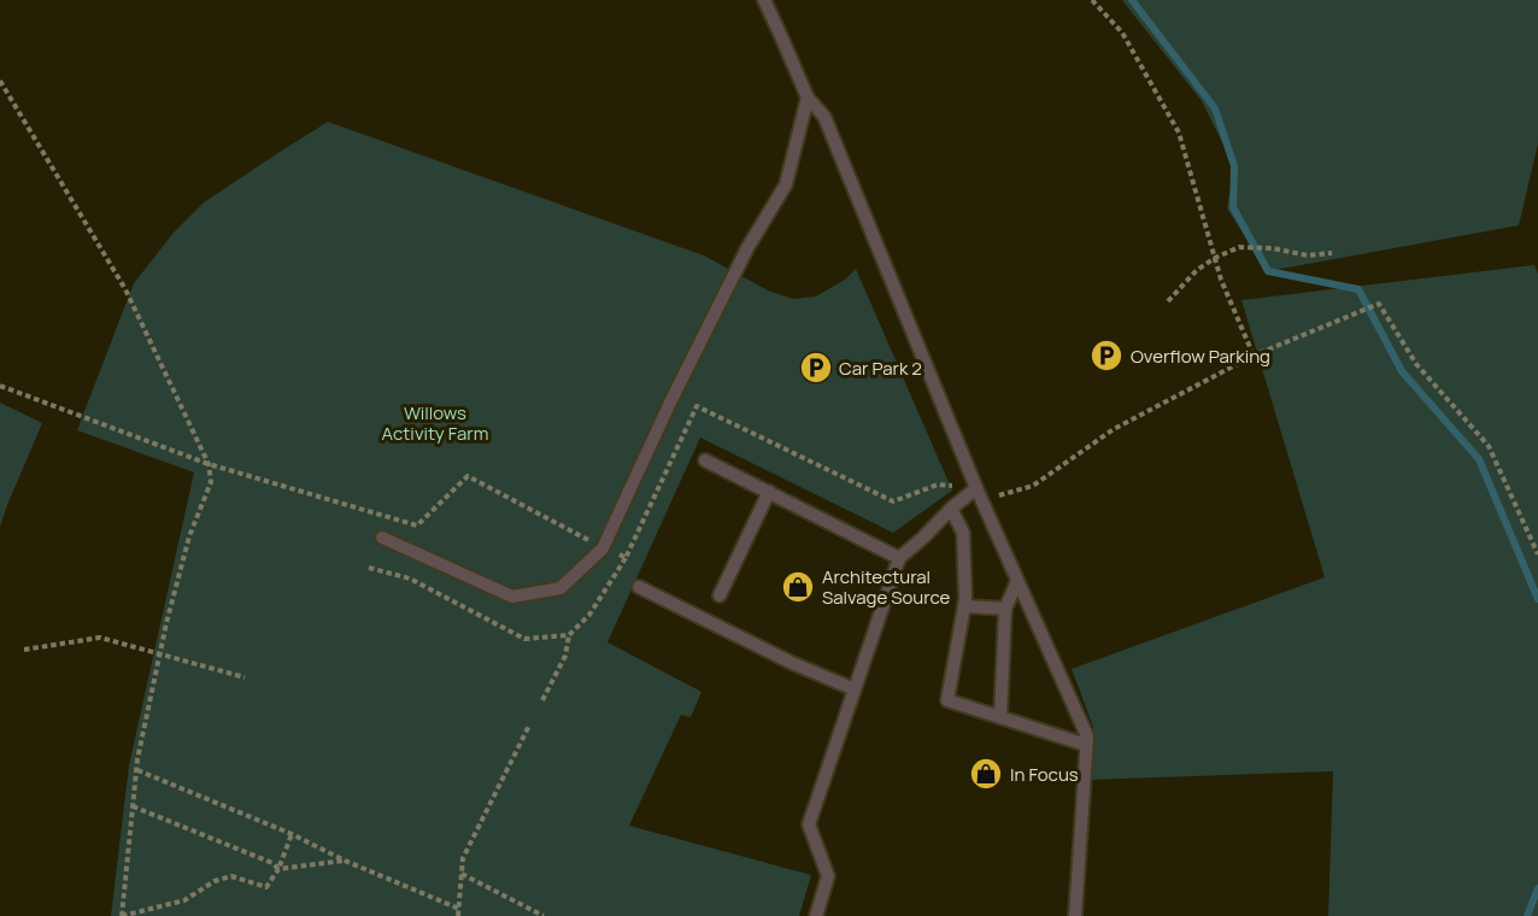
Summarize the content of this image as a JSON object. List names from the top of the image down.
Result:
{
  "parks": ["Willows Activity Farm"],
  "places": {
    "parking": ["Overflow Parking", "Car Park 2"],
    "shop": ["Architectural Salvage Source", "In Focus"]
  }
}
